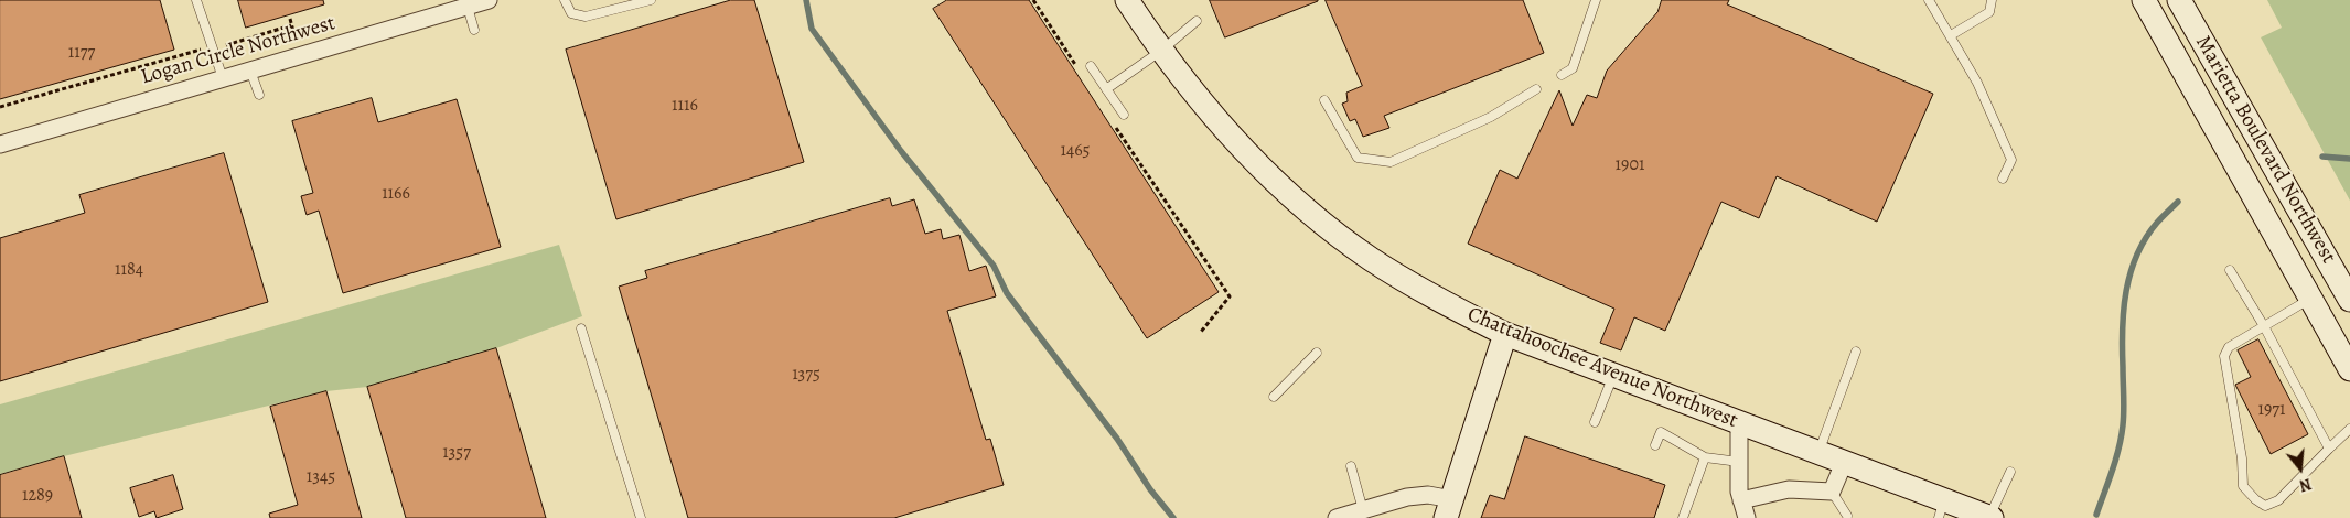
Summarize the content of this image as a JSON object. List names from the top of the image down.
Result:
{
  "streets": {
    "street": ["Logan Circle Northwest", "Marietta Boulevard Northwest", "Chattahoochee Avenue Northwest"]
  },
  "house_numbers": [
    "1177",
    "1116",
    "1465",
    "1901",
    "1166",
    "1184",
    "1375",
    "1971",
    "1357",
    "1345",
    "1289"
  ],
  "north": "bottom"
}
